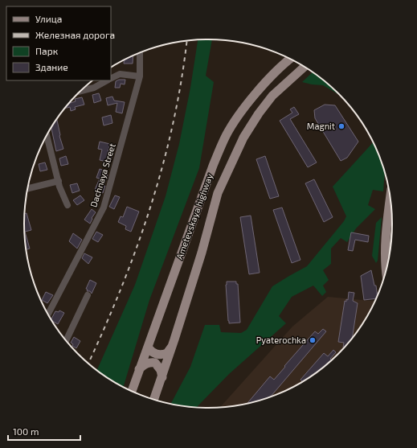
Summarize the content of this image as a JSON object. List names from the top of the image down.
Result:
{
  "streets": {
    "main road": ["Ametevskaya highway"],
    "street": ["Dachnaya Street"]
  },
  "places": ["Magnit", "Pyaterochka"],
  "legend": [
    "Улица",
    "Железная дорога",
    "Парк",
    "Здание"
  ],
  "scale_bar": "100 m"
}
